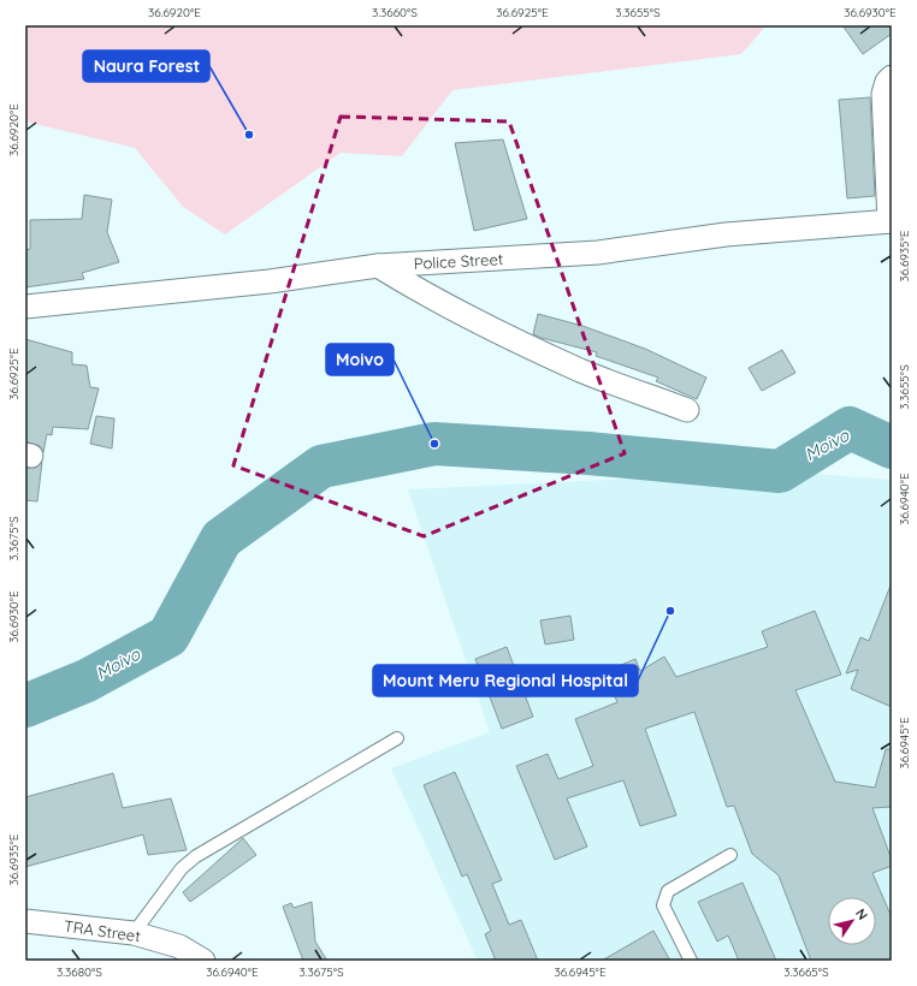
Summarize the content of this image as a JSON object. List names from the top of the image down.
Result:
{
  "streets": {
    "street": ["Police Street", "TRA Street"]
  },
  "water": ["Moivo"],
  "places": ["Naura Forest", "Moivo", "Mount Meru Regional Hospital"],
  "north": "top right",
  "coordinates": [
    "36.6920°E",
    "3.3660°S",
    "36.6925°E",
    "3.3655°S",
    "36.6930°E",
    "36.6935°E",
    "36.6940°E",
    "3.3675°S",
    "36.6945°E",
    "3.3680°S",
    "3.3665°S"
  ]
}
